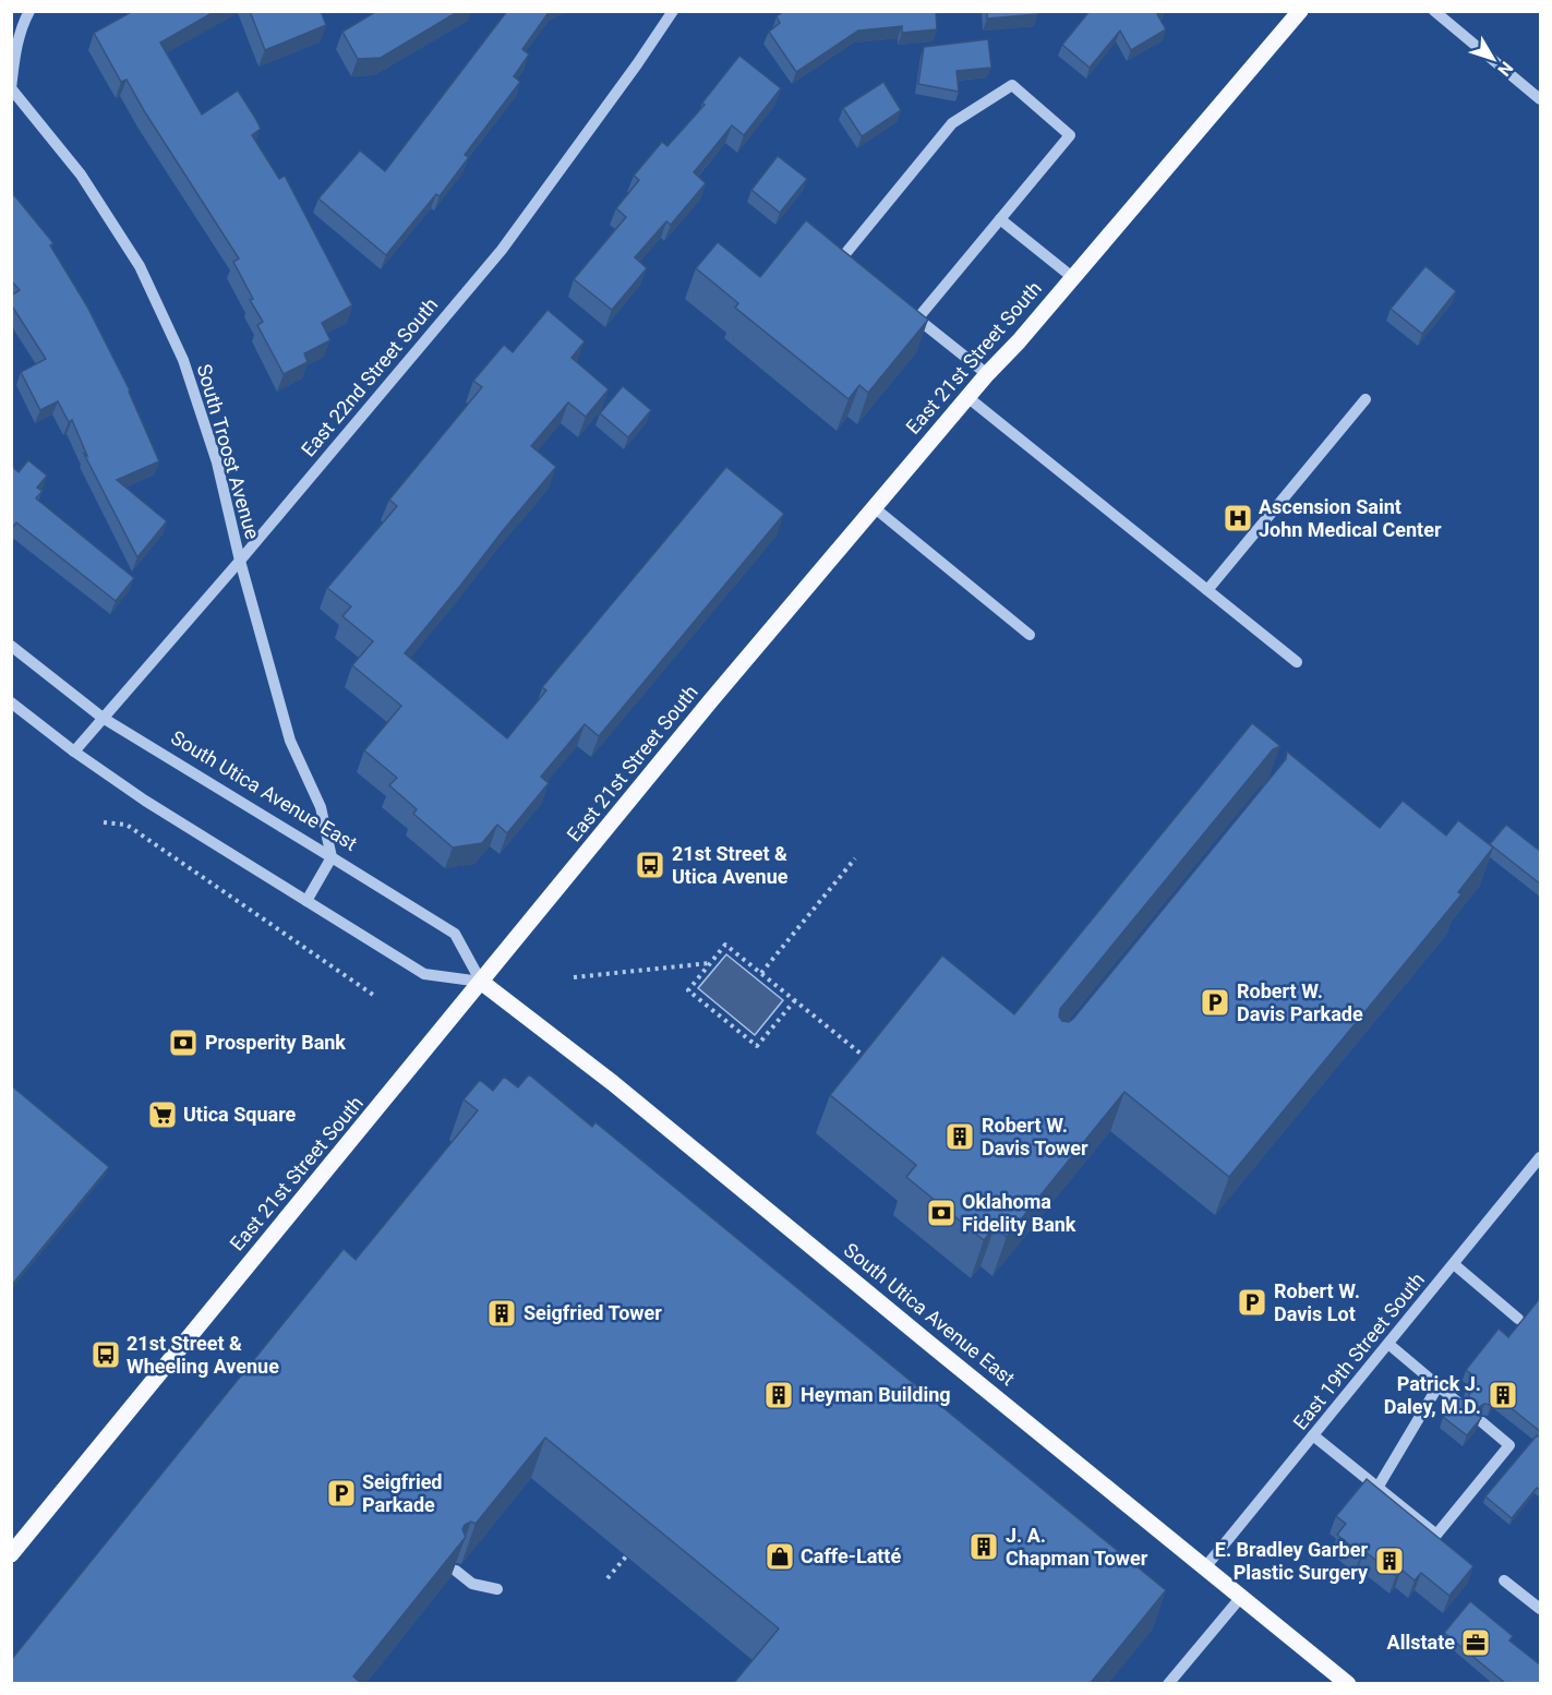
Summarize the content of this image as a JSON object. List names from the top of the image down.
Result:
{
  "streets": {
    "main road": ["East 21st Street South", "South Utica Avenue East"],
    "street": ["East 22nd Street South", "South Troost Avenue", "East 19th Street South"]
  },
  "crossings": [
    ["East 21st Street South", "South Utica Avenue East"],
    ["East 22nd Street South", "South Troost Avenue"],
    ["East 22nd Street South", "South Utica Avenue East"],
    ["South Troost Avenue", "South Utica Avenue East"],
    ["South Utica Avenue East", "East 19th Street South"]
  ],
  "places": {
    "hospital": ["Ascension Saint John Medical Center"],
    "bus stop": ["21st Street & Utica Avenue", "21st Street & Wheeling Avenue"],
    "parking": ["Robert W. Davis Parkade", "Robert W. Davis Lot", "Seigfried Parkade"],
    "bank": ["Prosperity Bank", "Oklahoma Fidelity Bank"],
    "supermarket": ["Utica Square"],
    "building": [
      "Robert W. Davis Tower",
      "Seigfried Tower",
      "Heyman Building",
      "Patrick J. Daley, M.D.",
      "J. A. Chapman Tower",
      "E. Bradley Garber Plastic Surgery"
    ],
    "shop": ["Caffe-Latté"],
    "office": ["Allstate"]
  },
  "north": "bottom right"
}
